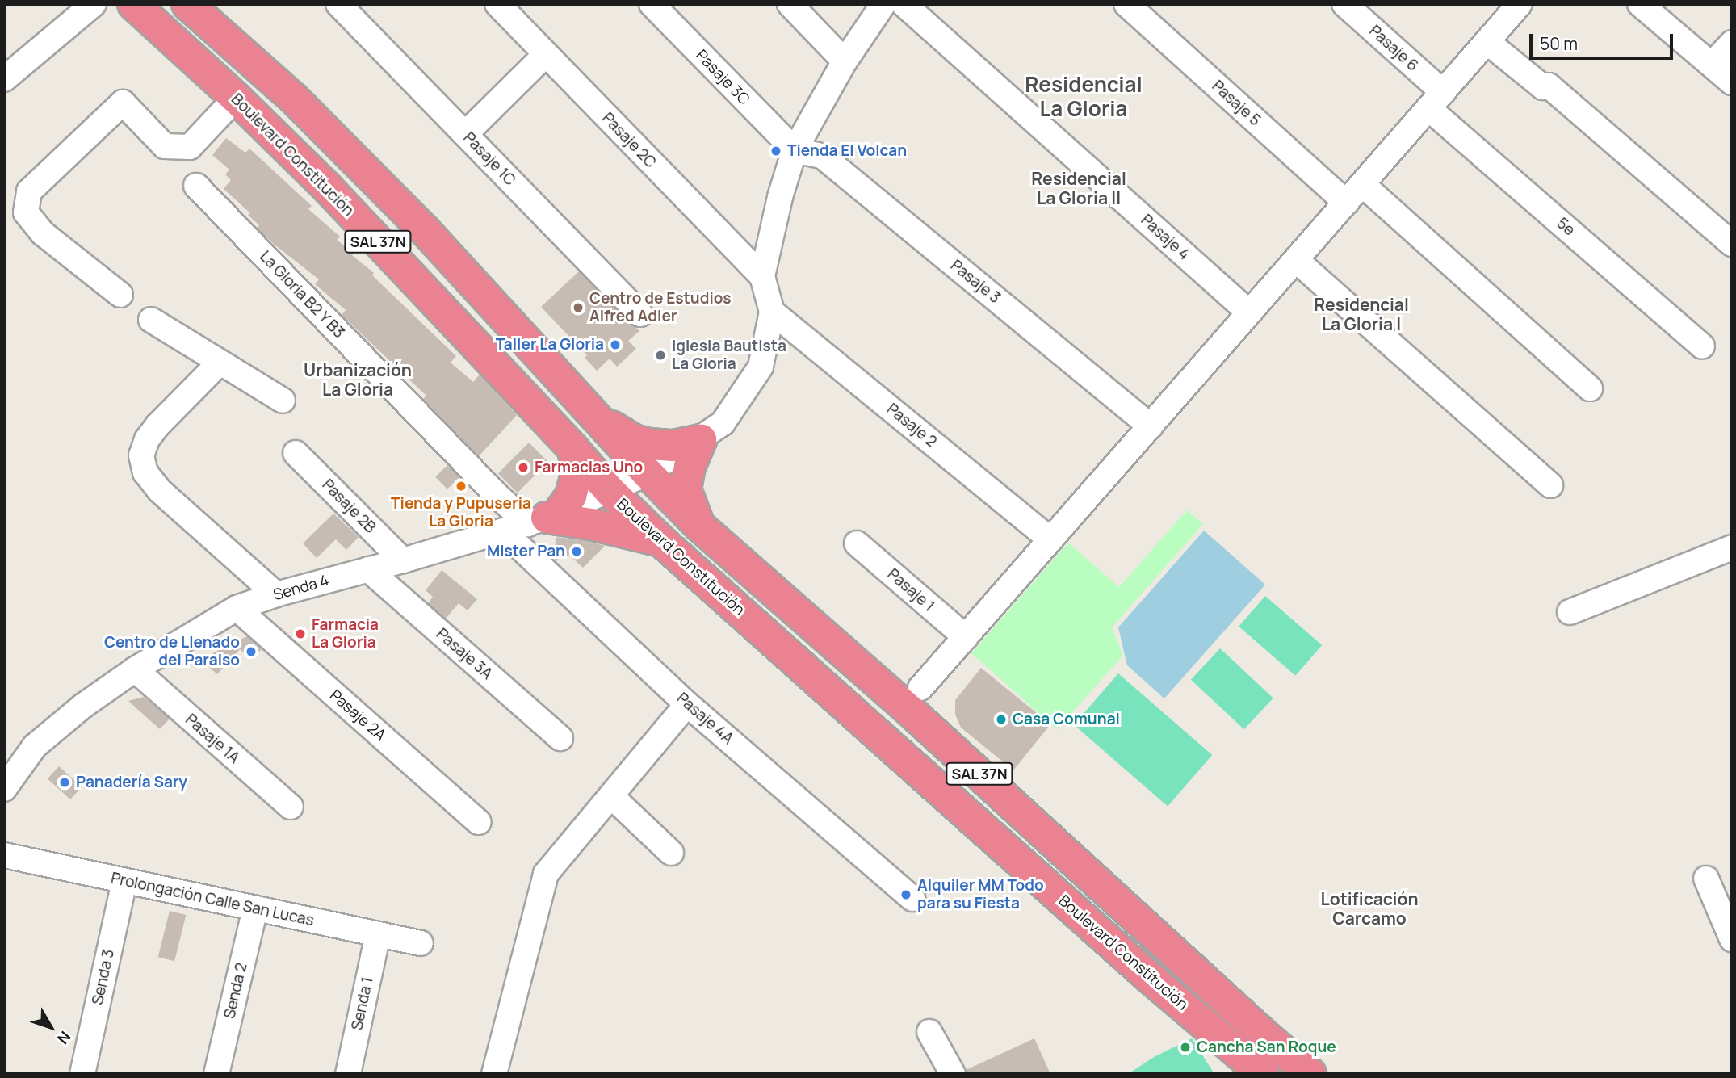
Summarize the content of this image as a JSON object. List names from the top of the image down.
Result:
{
  "streets": {
    "highway": ["Boulevard Constitución", "SAL 37N"],
    "street": [
      "Pasaje 6",
      "Pasaje 3C",
      "Pasaje 5",
      "Pasaje 2C",
      "Pasaje 1C",
      "5e",
      "Pasaje 4",
      "Pasaje 3",
      "La Gloria B2 Y B3",
      "Pasaje 2",
      "Pasaje 2B",
      "Senda 4",
      "Pasaje 1",
      "Pasaje 3A",
      "Pasaje 2A",
      "Pasaje 4A",
      "Pasaje 1A",
      "Prolongación Calle San Lucas",
      "Senda 3",
      "Senda 2",
      "Senda 1"
    ]
  },
  "crossings": [
    ["Pasaje 6", "5e"],
    ["Pasaje 3C", "Pasaje 3"],
    ["Boulevard Constitución", "Senda 4"],
    ["La Gloria B2 Y B3", "Senda 4"],
    ["Pasaje 2", "Senda 4"],
    ["Pasaje 2B", "Senda 4"],
    ["Senda 4", "Pasaje 3A"],
    ["Senda 4", "Pasaje 2A"],
    ["Senda 4", "Pasaje 4A"],
    ["Senda 4", "Pasaje 1A"],
    ["Prolongación Calle San Lucas", "Senda 3"],
    ["Prolongación Calle San Lucas", "Senda 2"],
    ["Prolongación Calle San Lucas", "Senda 1"]
  ],
  "districts": [
    "Residencial La Gloria",
    "Residencial La Gloria II",
    "Residencial La Gloria I",
    "Urbanización La Gloria",
    "Lotificación Carcamo"
  ],
  "places": [
    "Tienda El Volcan",
    "Centro de Estudios Alfred Adler",
    "Taller La Gloria",
    "Iglesia Bautista La Gloria",
    "Farmacias Uno",
    "Tienda y Pupuseria La Gloria",
    "Mister Pan",
    "Farmacia La Gloria",
    "Centro de Llenado del Paraiso",
    "Casa Comunal",
    "Panadería Sary",
    "Alquiler MM Todo para su Fiesta",
    "Cancha San Roque"
  ],
  "scale_bar": "50 m",
  "north": "bottom right"
}
